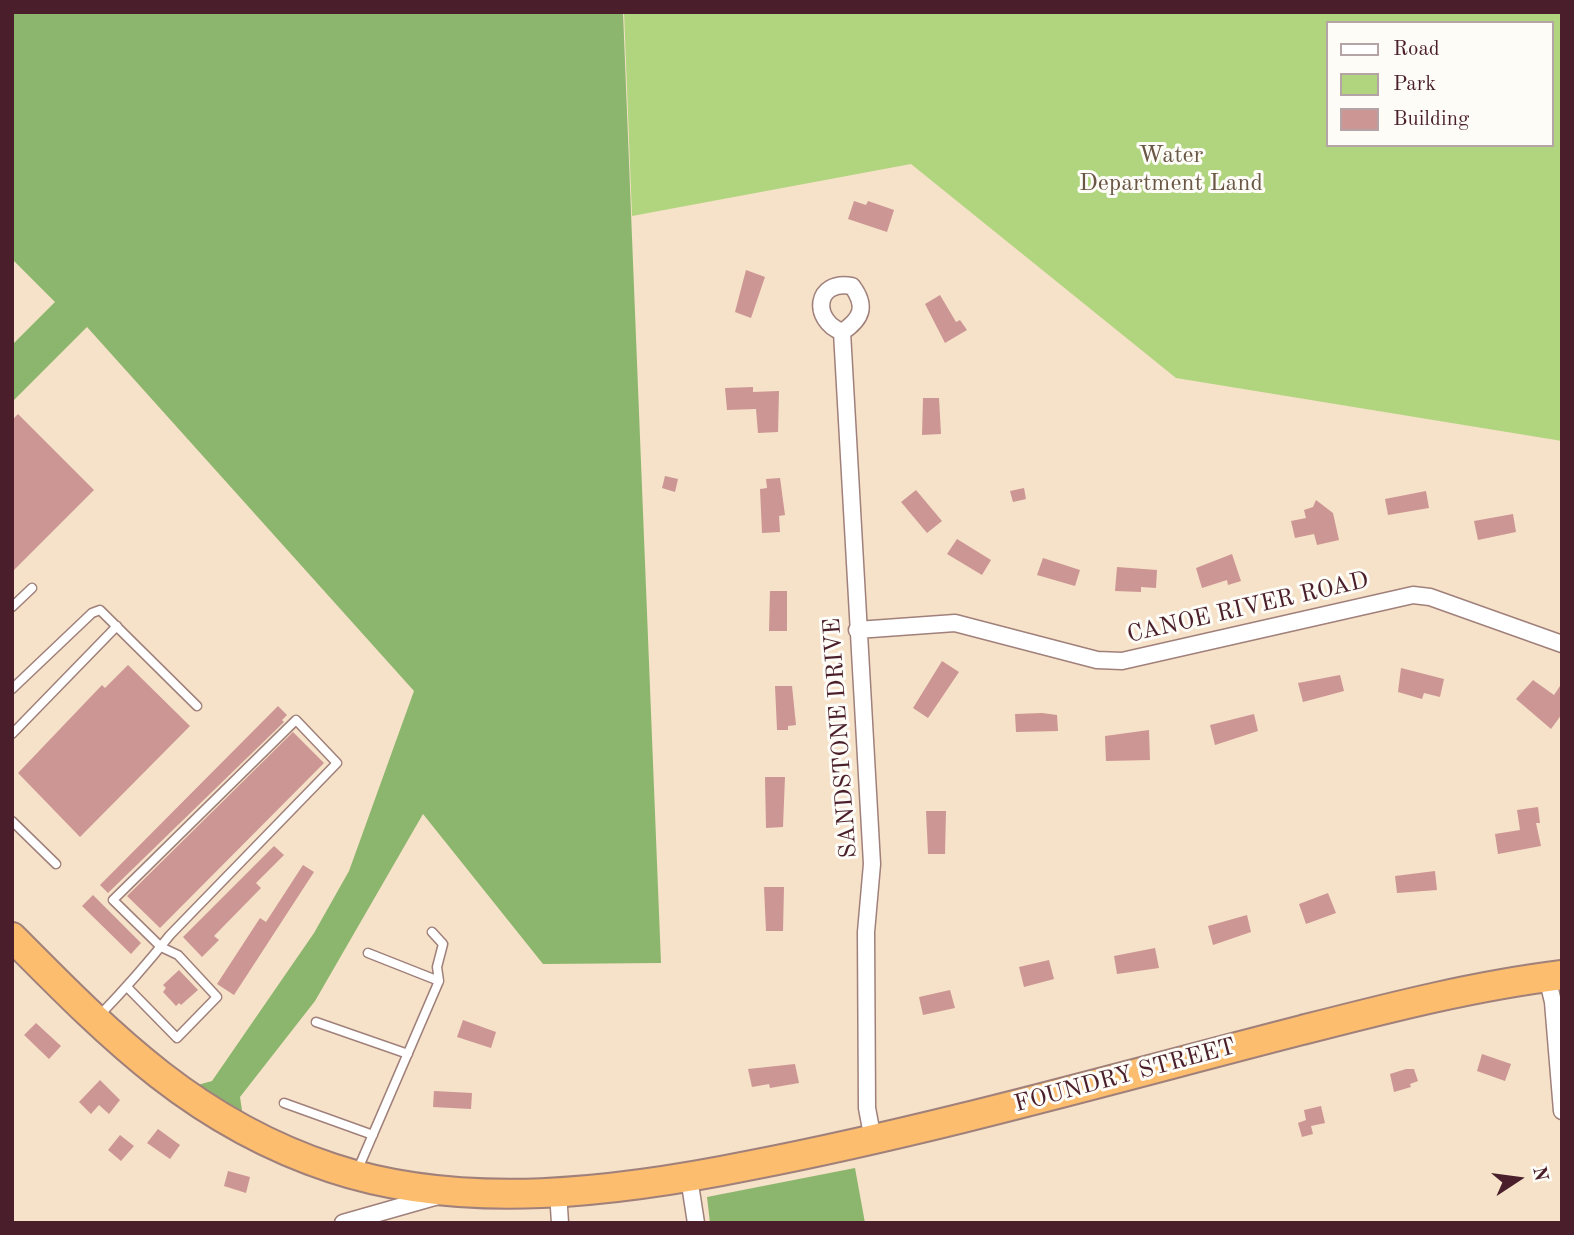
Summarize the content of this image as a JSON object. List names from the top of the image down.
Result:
{
  "streets": {
    "highway": ["FOUNDRY STREET"],
    "street": ["CANOE RIVER ROAD", "SANDSTONE DRIVE"]
  },
  "crossings": [
    ["CANOE RIVER ROAD", "SANDSTONE DRIVE"],
    ["SANDSTONE DRIVE", "FOUNDRY STREET"]
  ],
  "parks": ["Water Department Land"],
  "legend": ["Road", "Park", "Building"],
  "north": "right"
}
